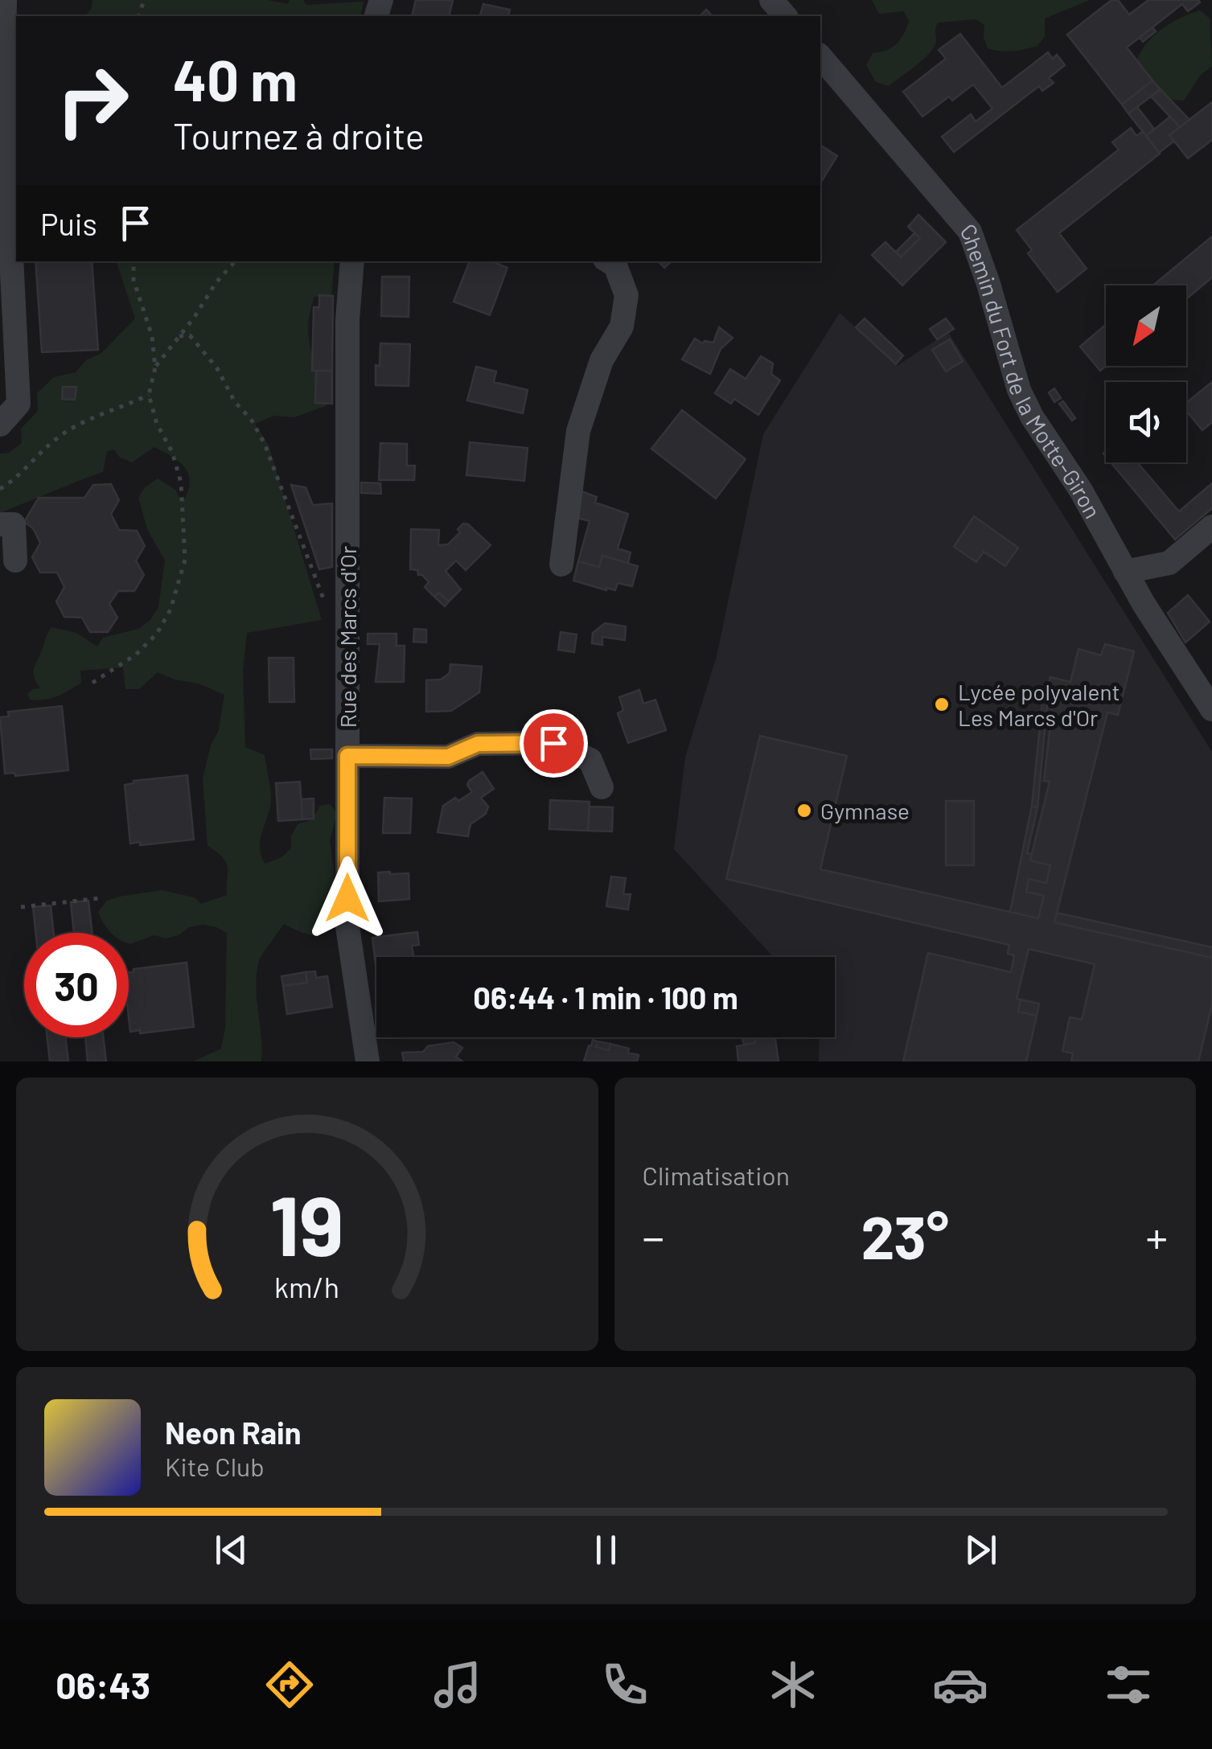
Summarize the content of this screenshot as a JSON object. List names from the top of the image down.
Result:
{
  "streets": {
    "street": ["Chemin du Fort de la Motte-Giron", "Rue des Marcs d'Or"]
  },
  "places": ["Lycée polyvalent Les Marcs d'Or", "Gymnase"],
  "north": "bottom left",
  "page": {
    "turn": ["40 m", "Tournez à droite"],
    "then": "Puis",
    "limit": "30",
    "trip": "06:44 · 1 min · 100 m",
    "tile": "Climatisation",
    "heat": ["−", "23°", "+"],
    "song": ["Neon Rain", "Kite Club"],
    "tabs": "06:43",
    "gauge": ["19", "km/h"]
  }
}
